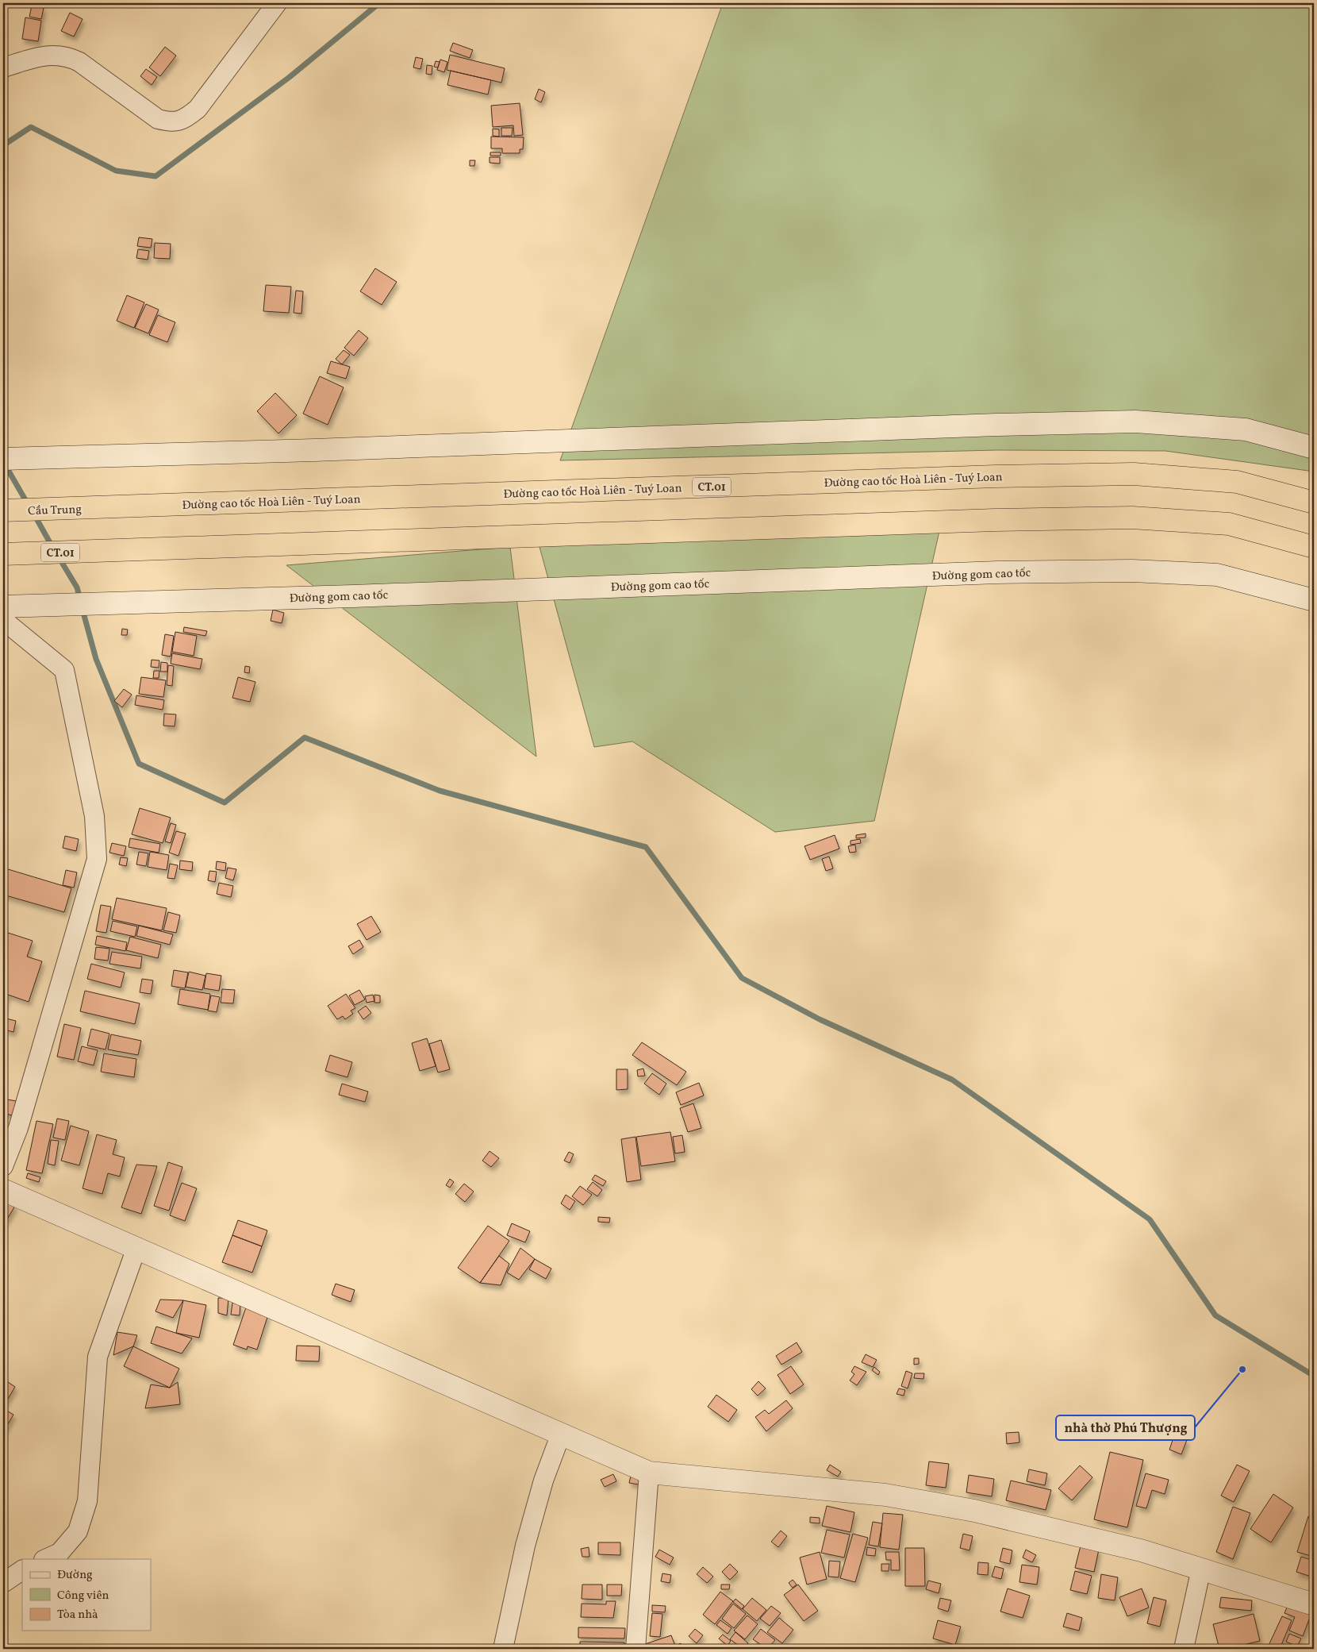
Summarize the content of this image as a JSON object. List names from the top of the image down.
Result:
{
  "streets": {
    "highway": ["Đường cao tốc Hoà Liên - Tuý Loan", "CT.01", "Cầu Trung"],
    "main road": ["Đường gom cao tốc"]
  },
  "crossings": [
    ["Đường cao tốc Hoà Liên - Tuý Loan", "Cầu Trung"]
  ],
  "places": ["nhà thờ Phú Thượng"],
  "legend": ["Đường", "Công viên", "Tòa nhà"]
}
